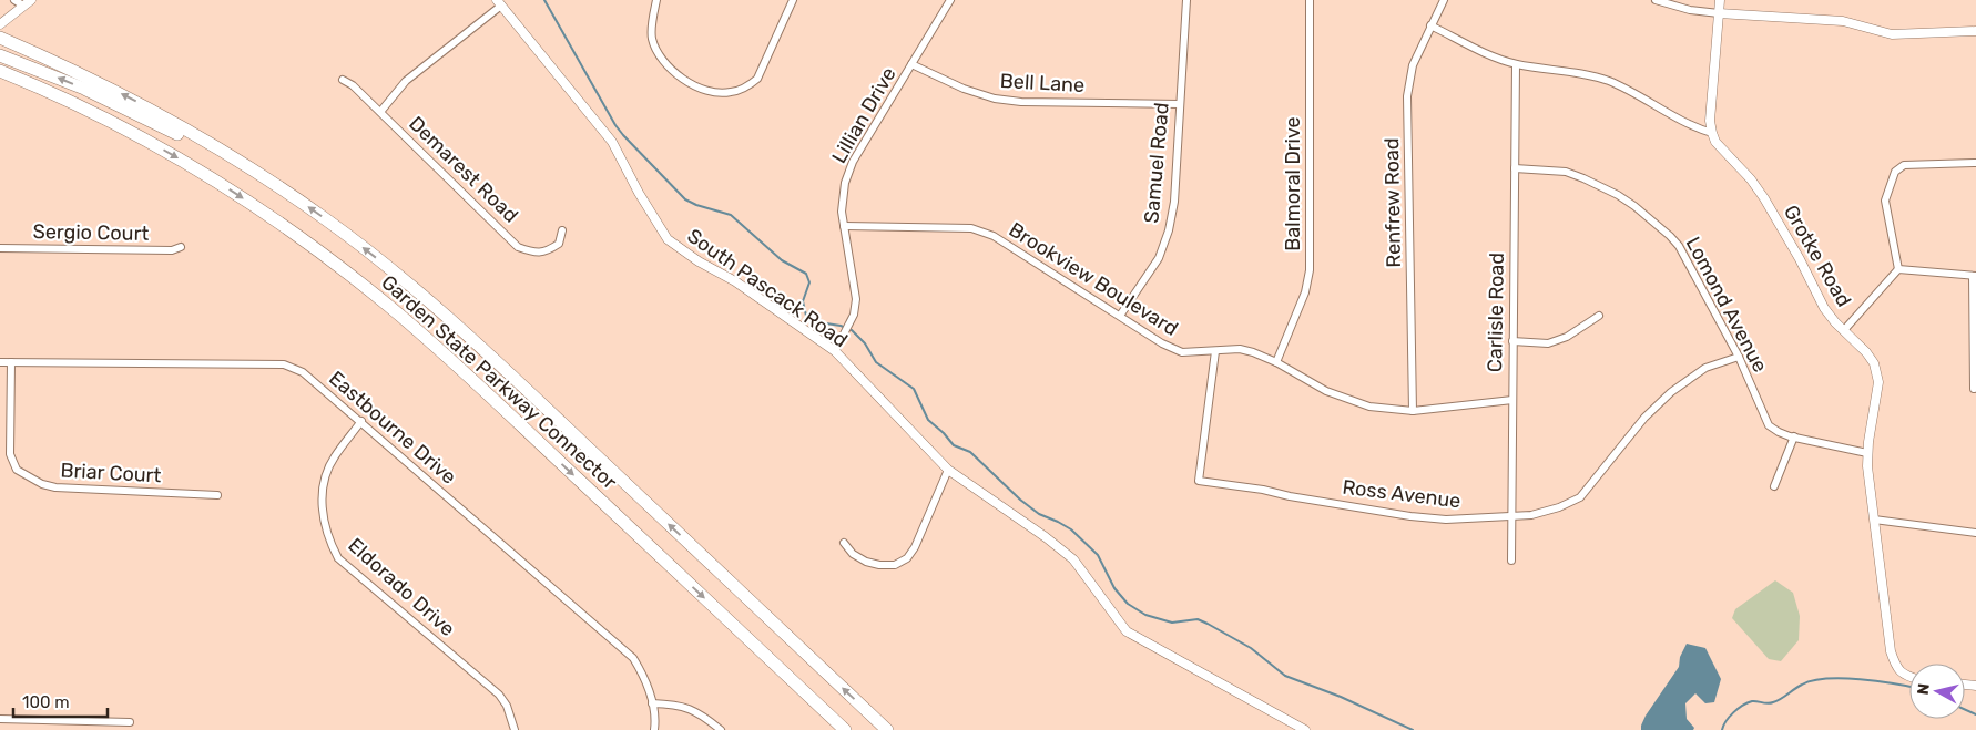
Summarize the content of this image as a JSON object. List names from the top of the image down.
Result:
{
  "streets": {
    "highway": ["Garden State Parkway Connector"],
    "street": [
      "Bell Lane",
      "Lillian Drive",
      "Samuel Road",
      "Demarest Road",
      "Balmoral Drive",
      "Renfrew Road",
      "Sergio Court",
      "Grotke Road",
      "Brookview Boulevard",
      "South Pascack Road",
      "Lomond Avenue",
      "Carlisle Road",
      "Eastbourne Drive",
      "Briar Court",
      "Ross Avenue",
      "Eldorado Drive"
    ]
  },
  "crossings": [
    ["Bell Lane", "Lillian Drive"],
    ["Bell Lane", "Samuel Road"],
    ["Lillian Drive", "Brookview Boulevard"],
    ["Lillian Drive", "South Pascack Road"],
    ["Samuel Road", "Brookview Boulevard"],
    ["Balmoral Drive", "Brookview Boulevard"],
    ["Renfrew Road", "Brookview Boulevard"],
    ["Grotke Road", "Lomond Avenue"],
    ["Brookview Boulevard", "Carlisle Road"],
    ["Brookview Boulevard", "Ross Avenue"],
    ["Lomond Avenue", "Carlisle Road"],
    ["Lomond Avenue", "Ross Avenue"],
    ["Carlisle Road", "Ross Avenue"],
    ["Eastbourne Drive", "Briar Court"],
    ["Eastbourne Drive", "Eldorado Drive"]
  ],
  "scale_bar": "100 m",
  "north": "left"
}
